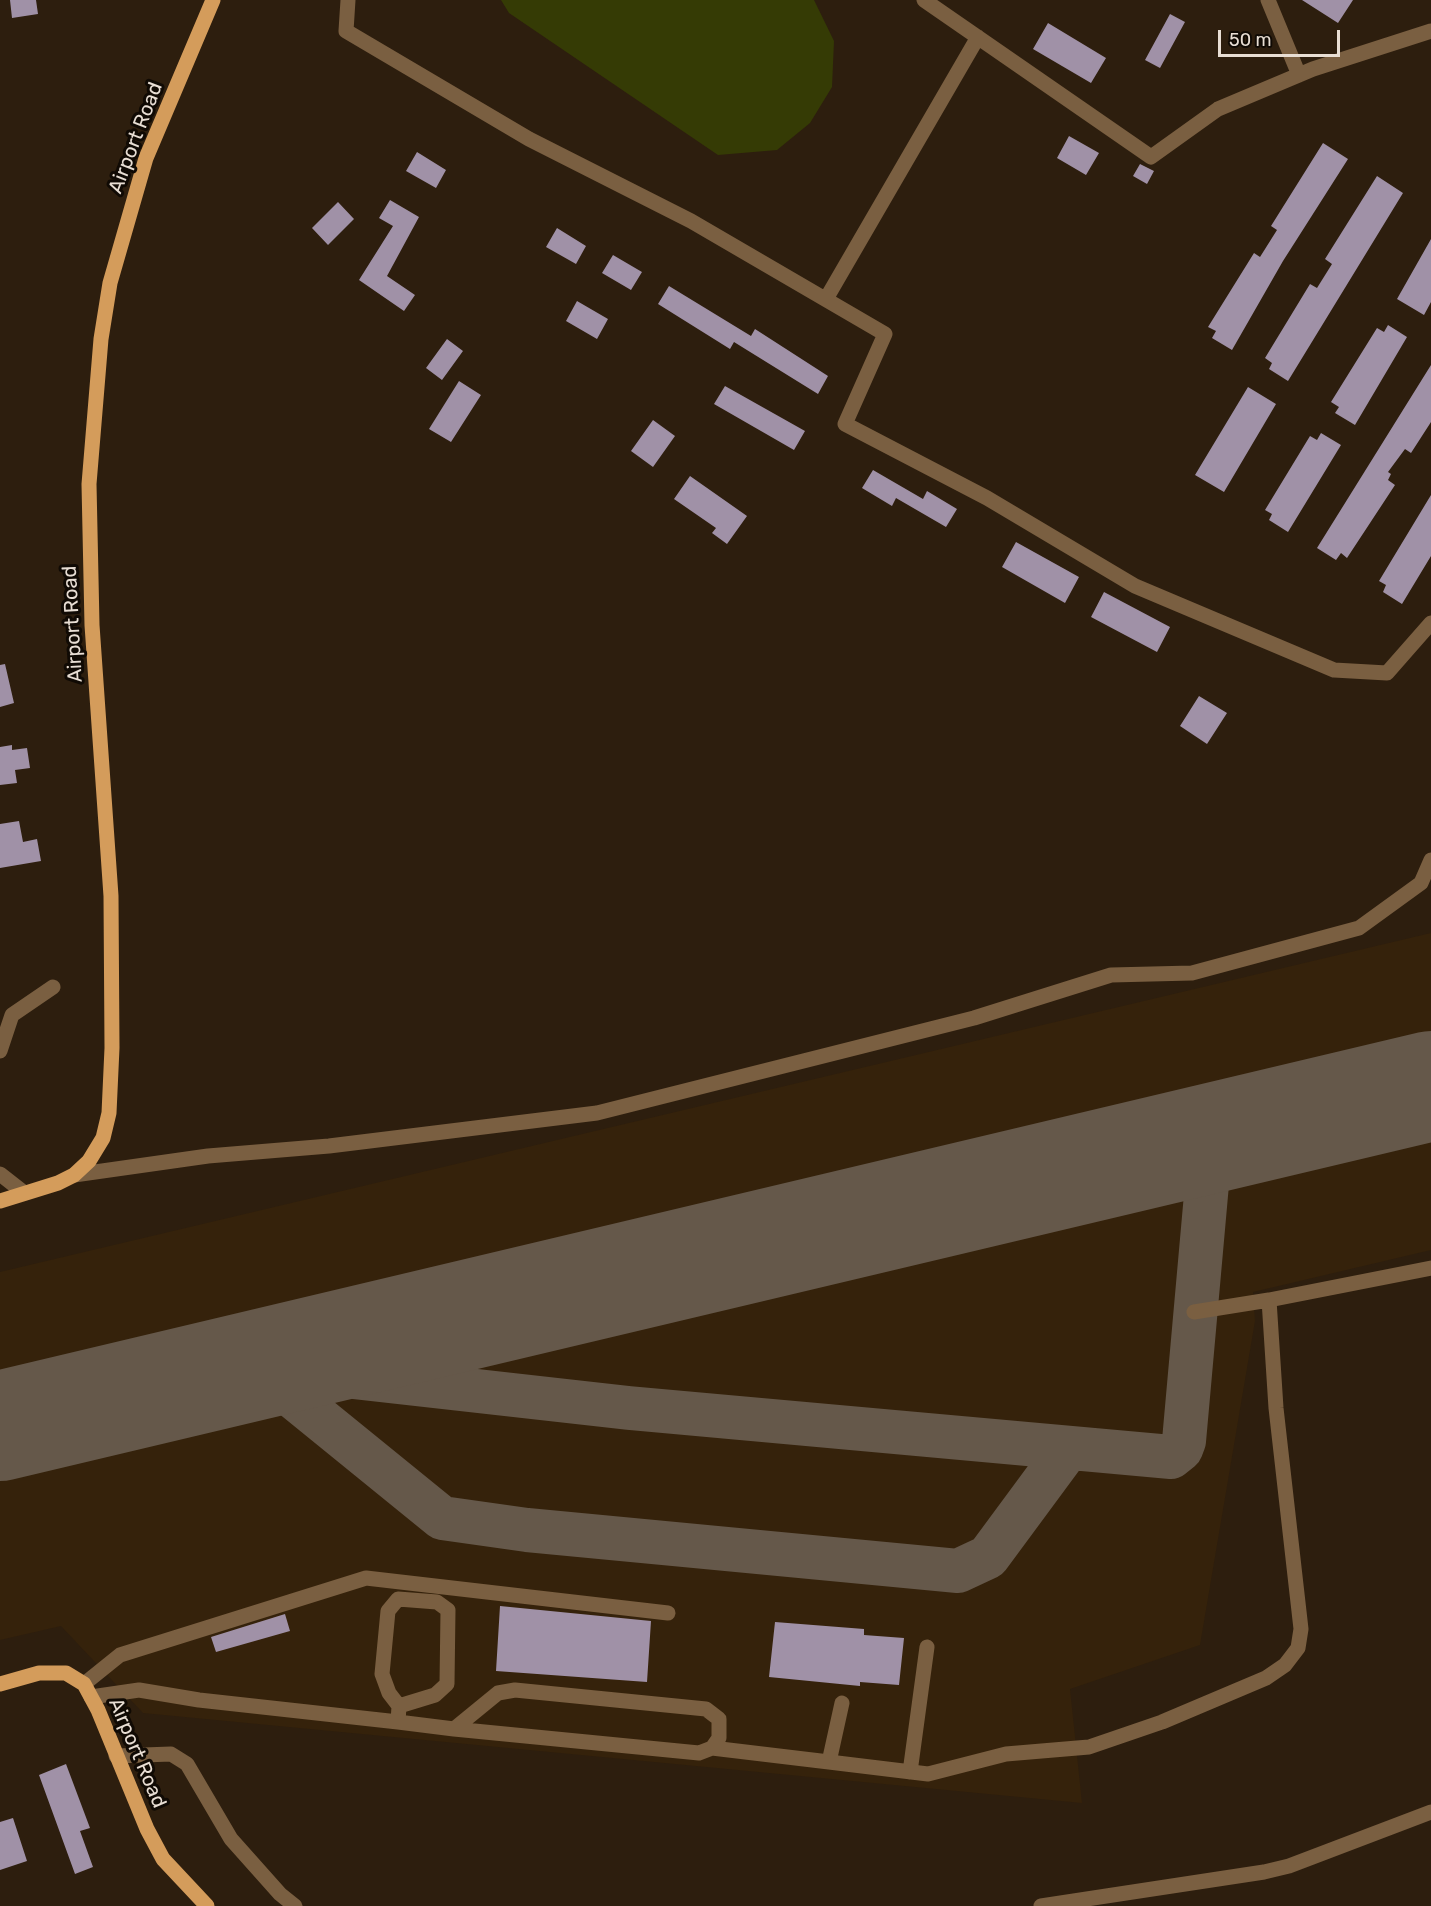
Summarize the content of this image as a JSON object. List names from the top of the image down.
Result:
{
  "streets": {
    "main road": ["Airport Road"]
  },
  "scale_bar": "50 m"
}
